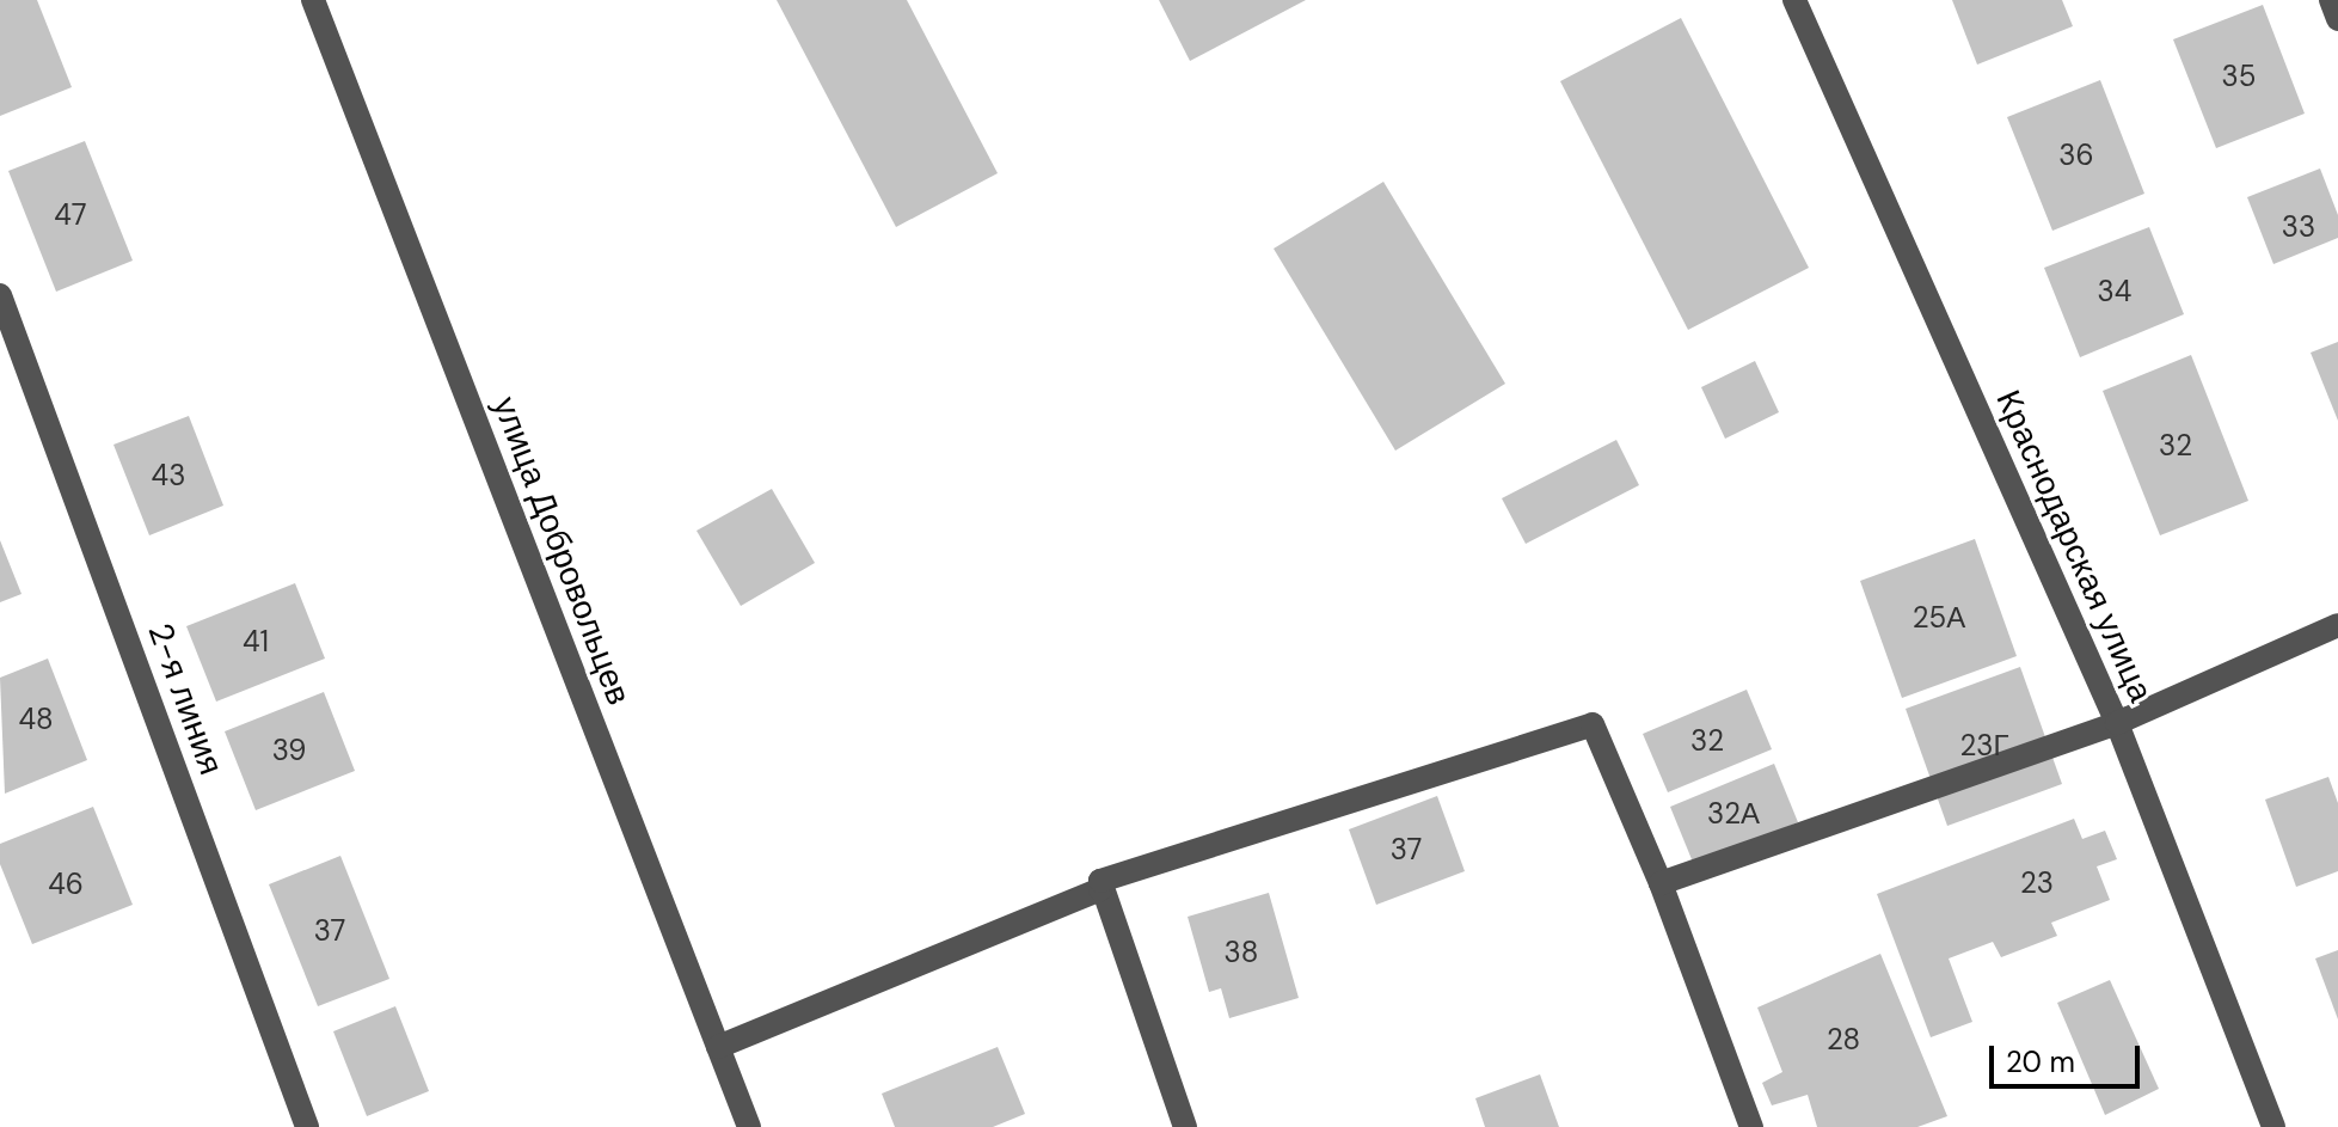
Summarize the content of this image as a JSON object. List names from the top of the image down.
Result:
{
  "streets": {
    "street": ["Краснодарская улица", "улица Добровольцев", "2-я линия"]
  },
  "house_numbers": [
    "35",
    "36",
    "47",
    "33",
    "34",
    "32",
    "43",
    "25А",
    "41",
    "48",
    "32",
    "23Г",
    "39",
    "32А",
    "37",
    "23",
    "46",
    "37",
    "38",
    "28"
  ],
  "scale_bar": "20 m"
}
